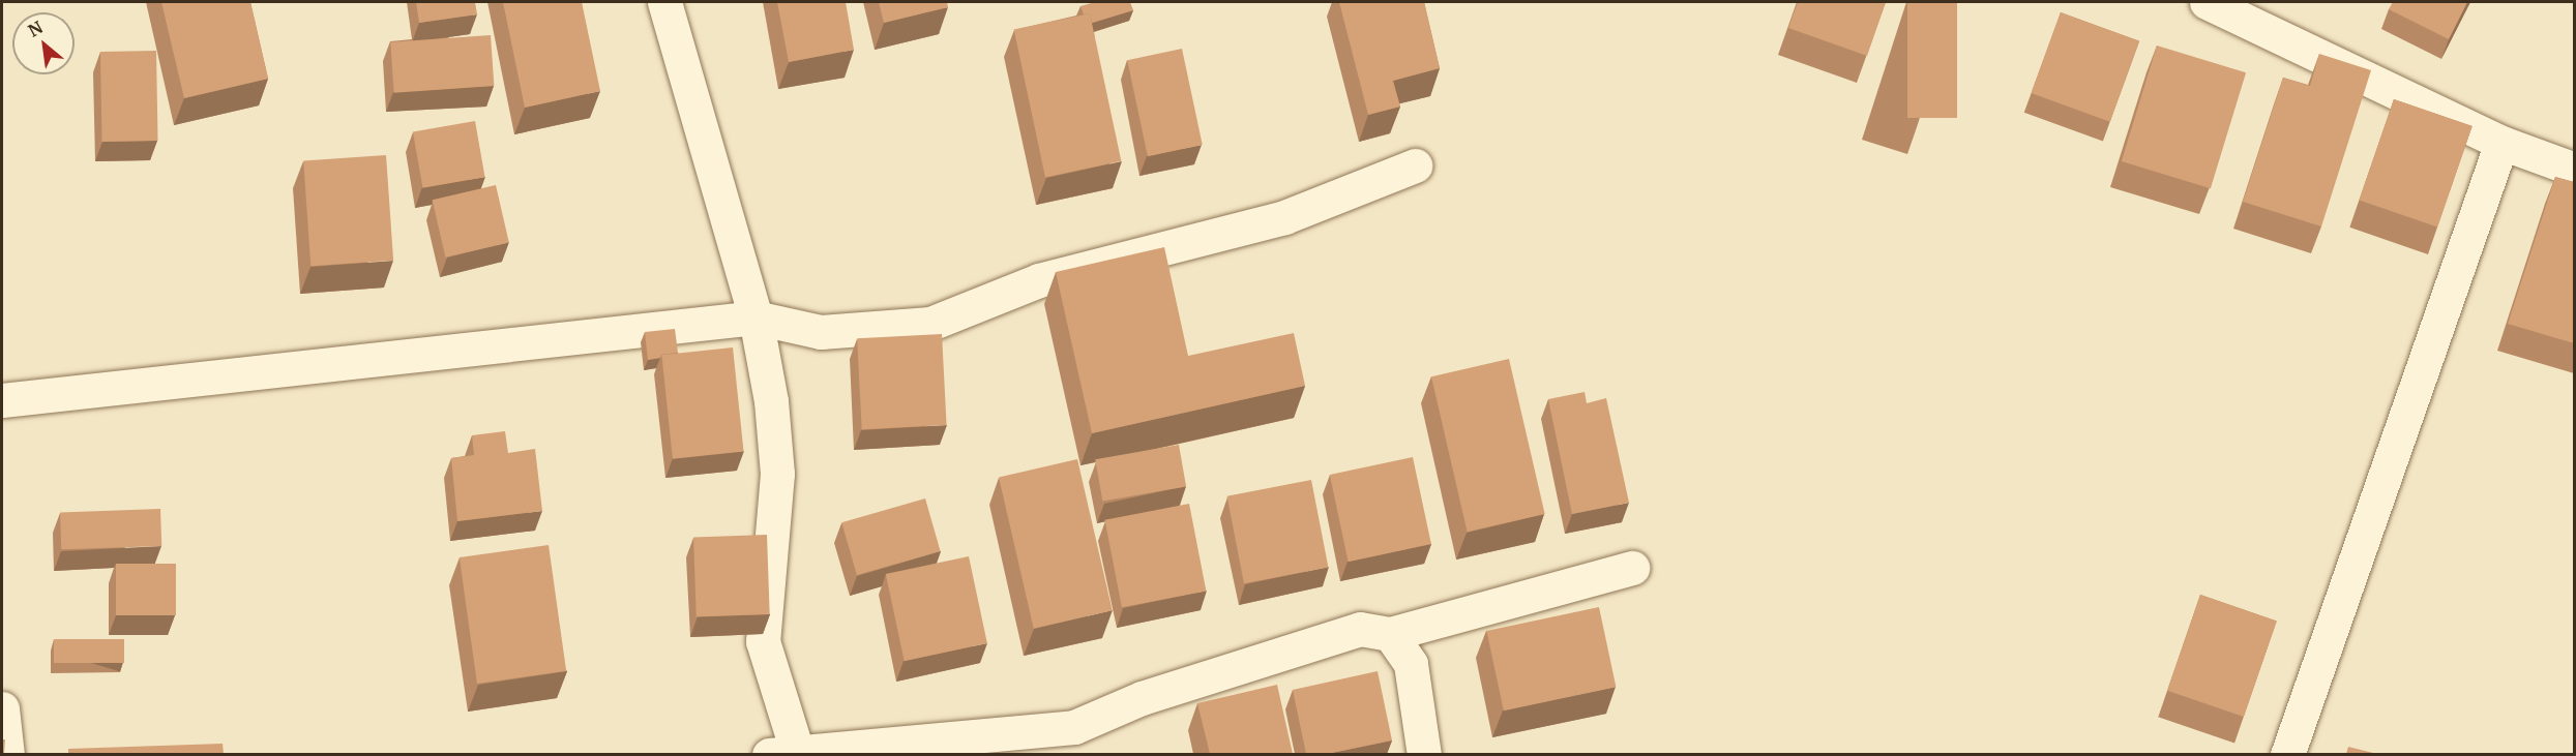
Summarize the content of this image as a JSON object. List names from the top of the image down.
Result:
{
  "north": "top left"
}
